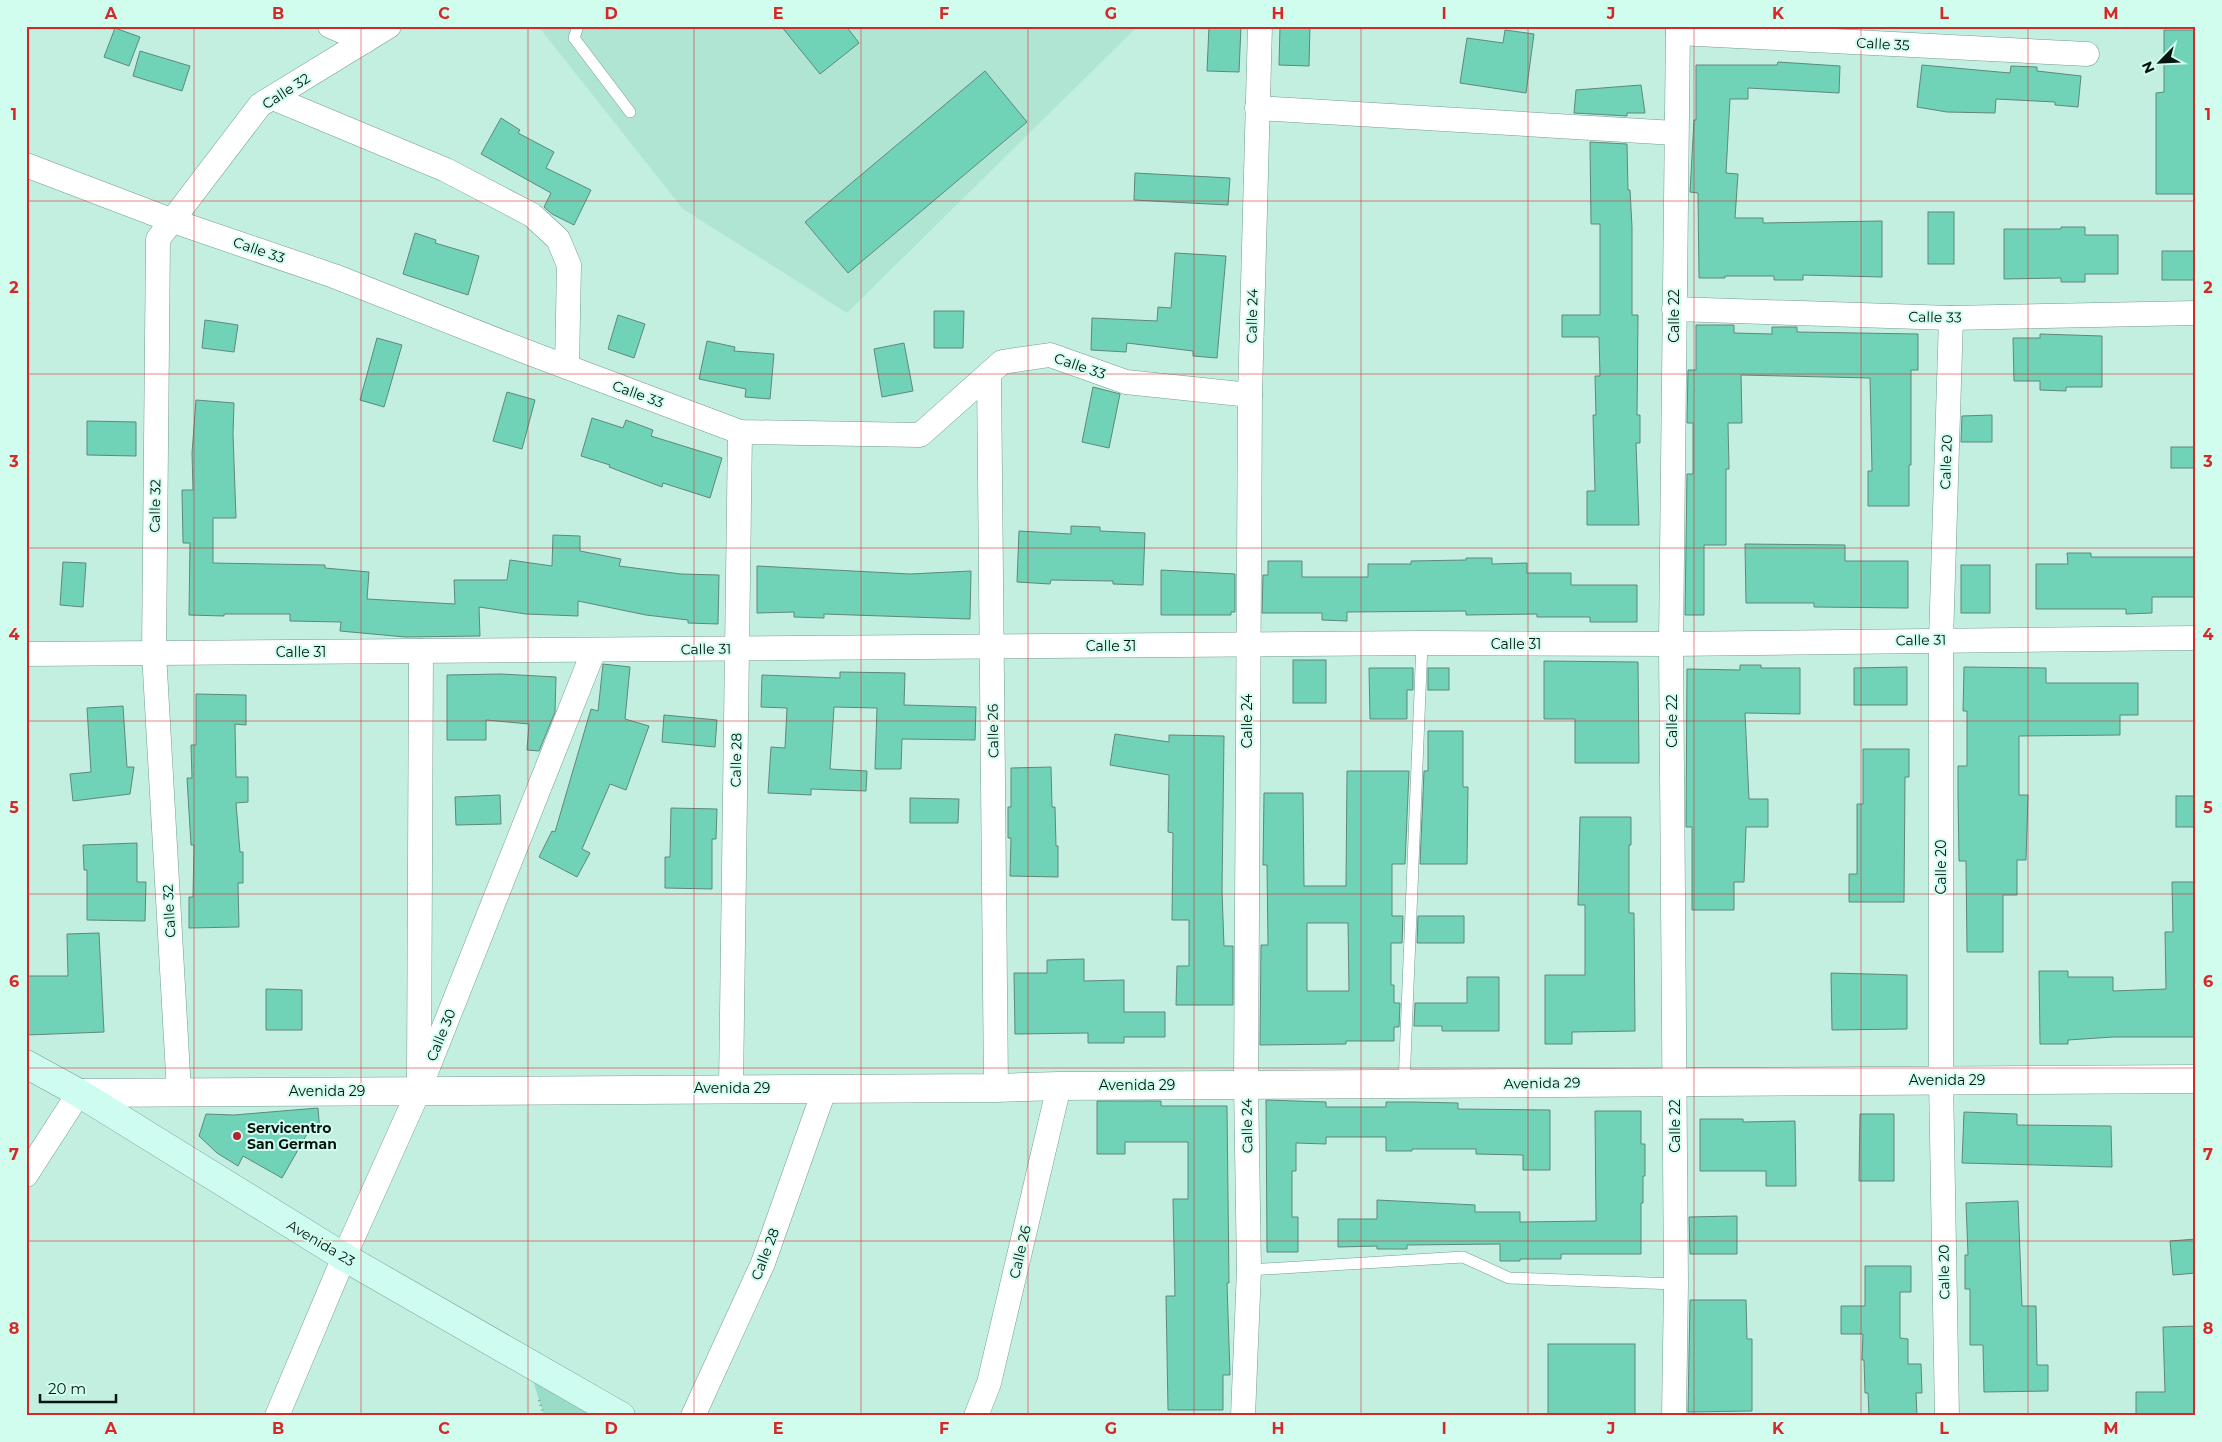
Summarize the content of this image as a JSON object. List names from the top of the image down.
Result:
{
  "streets": {
    "main road": ["Avenida 23"],
    "street": [
      "Calle 35",
      "Calle 32",
      "Calle 33",
      "Calle 24",
      "Calle 22",
      "Calle 20",
      "Calle 31",
      "Calle 26",
      "Calle 28",
      "Calle 30",
      "Avenida 29"
    ]
  },
  "crossings": [
    ["Calle 35", "Calle 22"],
    ["Calle 32", "Calle 33"],
    ["Calle 32", "Calle 31"],
    ["Calle 32", "Avenida 29"],
    ["Calle 33", "Calle 24"],
    ["Calle 33", "Calle 22"],
    ["Calle 33", "Calle 20"],
    ["Calle 33", "Calle 26"],
    ["Calle 33", "Calle 28"],
    ["Calle 24", "Calle 31"],
    ["Calle 24", "Avenida 29"],
    ["Calle 22", "Calle 31"],
    ["Calle 22", "Avenida 29"],
    ["Calle 20", "Calle 31"],
    ["Calle 20", "Avenida 29"],
    ["Calle 31", "Calle 26"],
    ["Calle 31", "Calle 28"],
    ["Calle 31", "Calle 30"],
    ["Calle 26", "Avenida 29"],
    ["Calle 28", "Avenida 29"],
    ["Calle 30", "Avenida 29"],
    ["Calle 30", "Avenida 23"],
    ["Avenida 29", "Avenida 23"]
  ],
  "places": ["Servicentro San German"],
  "scale_bar": "20 m",
  "north": "bottom left",
  "grid": {
    "columns": [
      "A",
      "B",
      "C",
      "D",
      "E",
      "F",
      "G",
      "H",
      "I",
      "J",
      "K",
      "L",
      "M"
    ],
    "rows": [
      "1",
      "2",
      "3",
      "4",
      "5",
      "6",
      "7",
      "8"
    ]
  }
}
